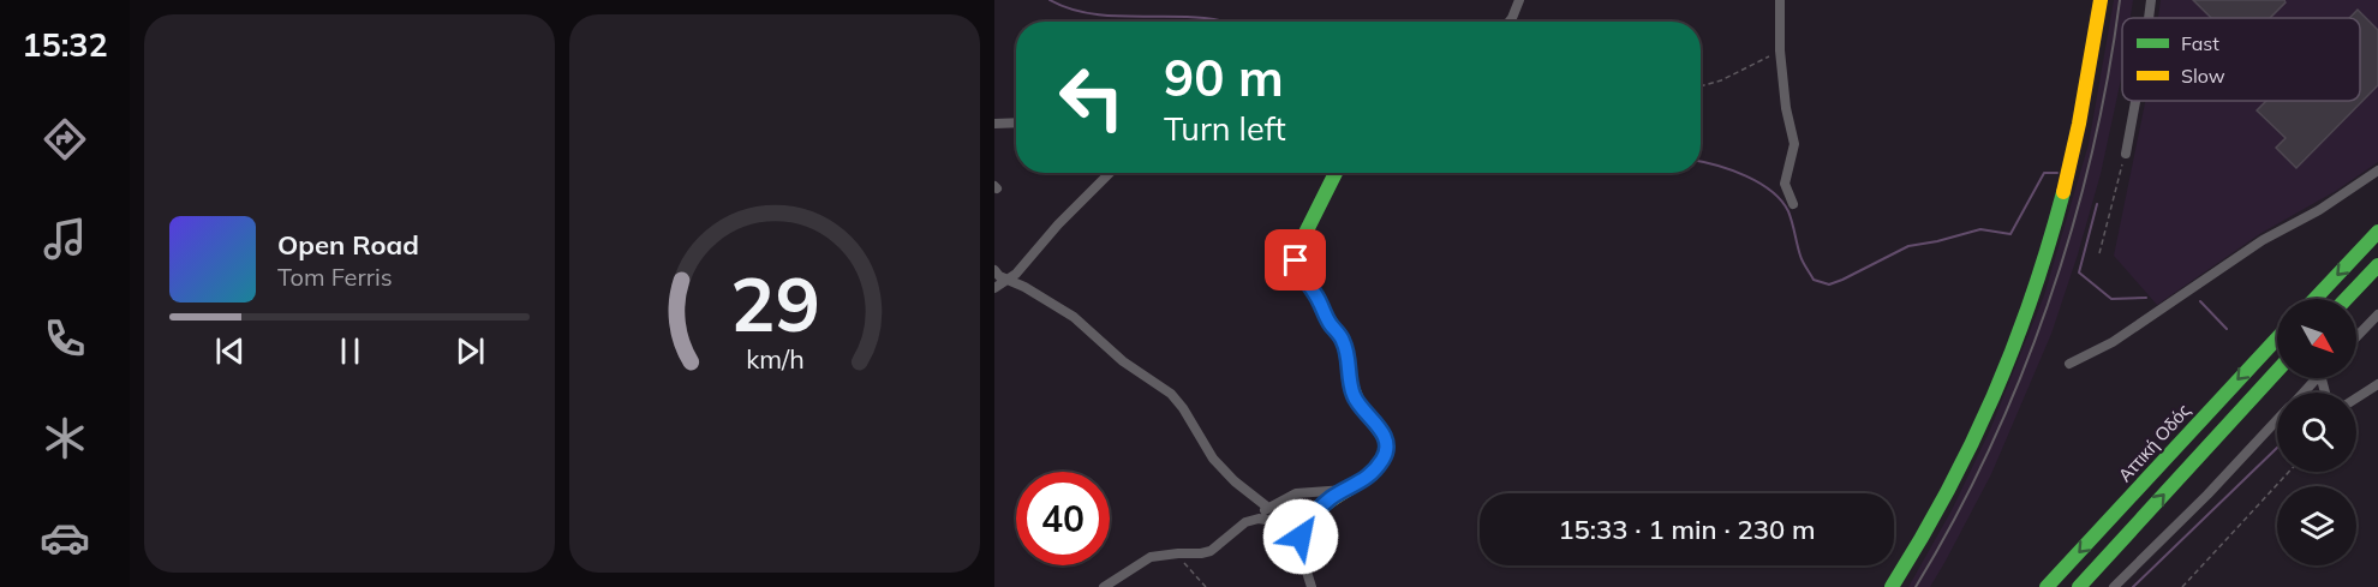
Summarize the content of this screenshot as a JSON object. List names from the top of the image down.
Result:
{
  "streets": {
    "main road": ["Αττική Οδός"]
  },
  "legend": ["Fast", "Slow"],
  "north": "bottom right",
  "page": {
    "tabs": "15:32",
    "turn": ["90 m", "Turn left"],
    "song": ["Open Road", "Tom Ferris"],
    "limit": "40",
    "trip": "15:33 · 1 min · 230 m",
    "gauge": ["29", "km/h"]
  }
}
